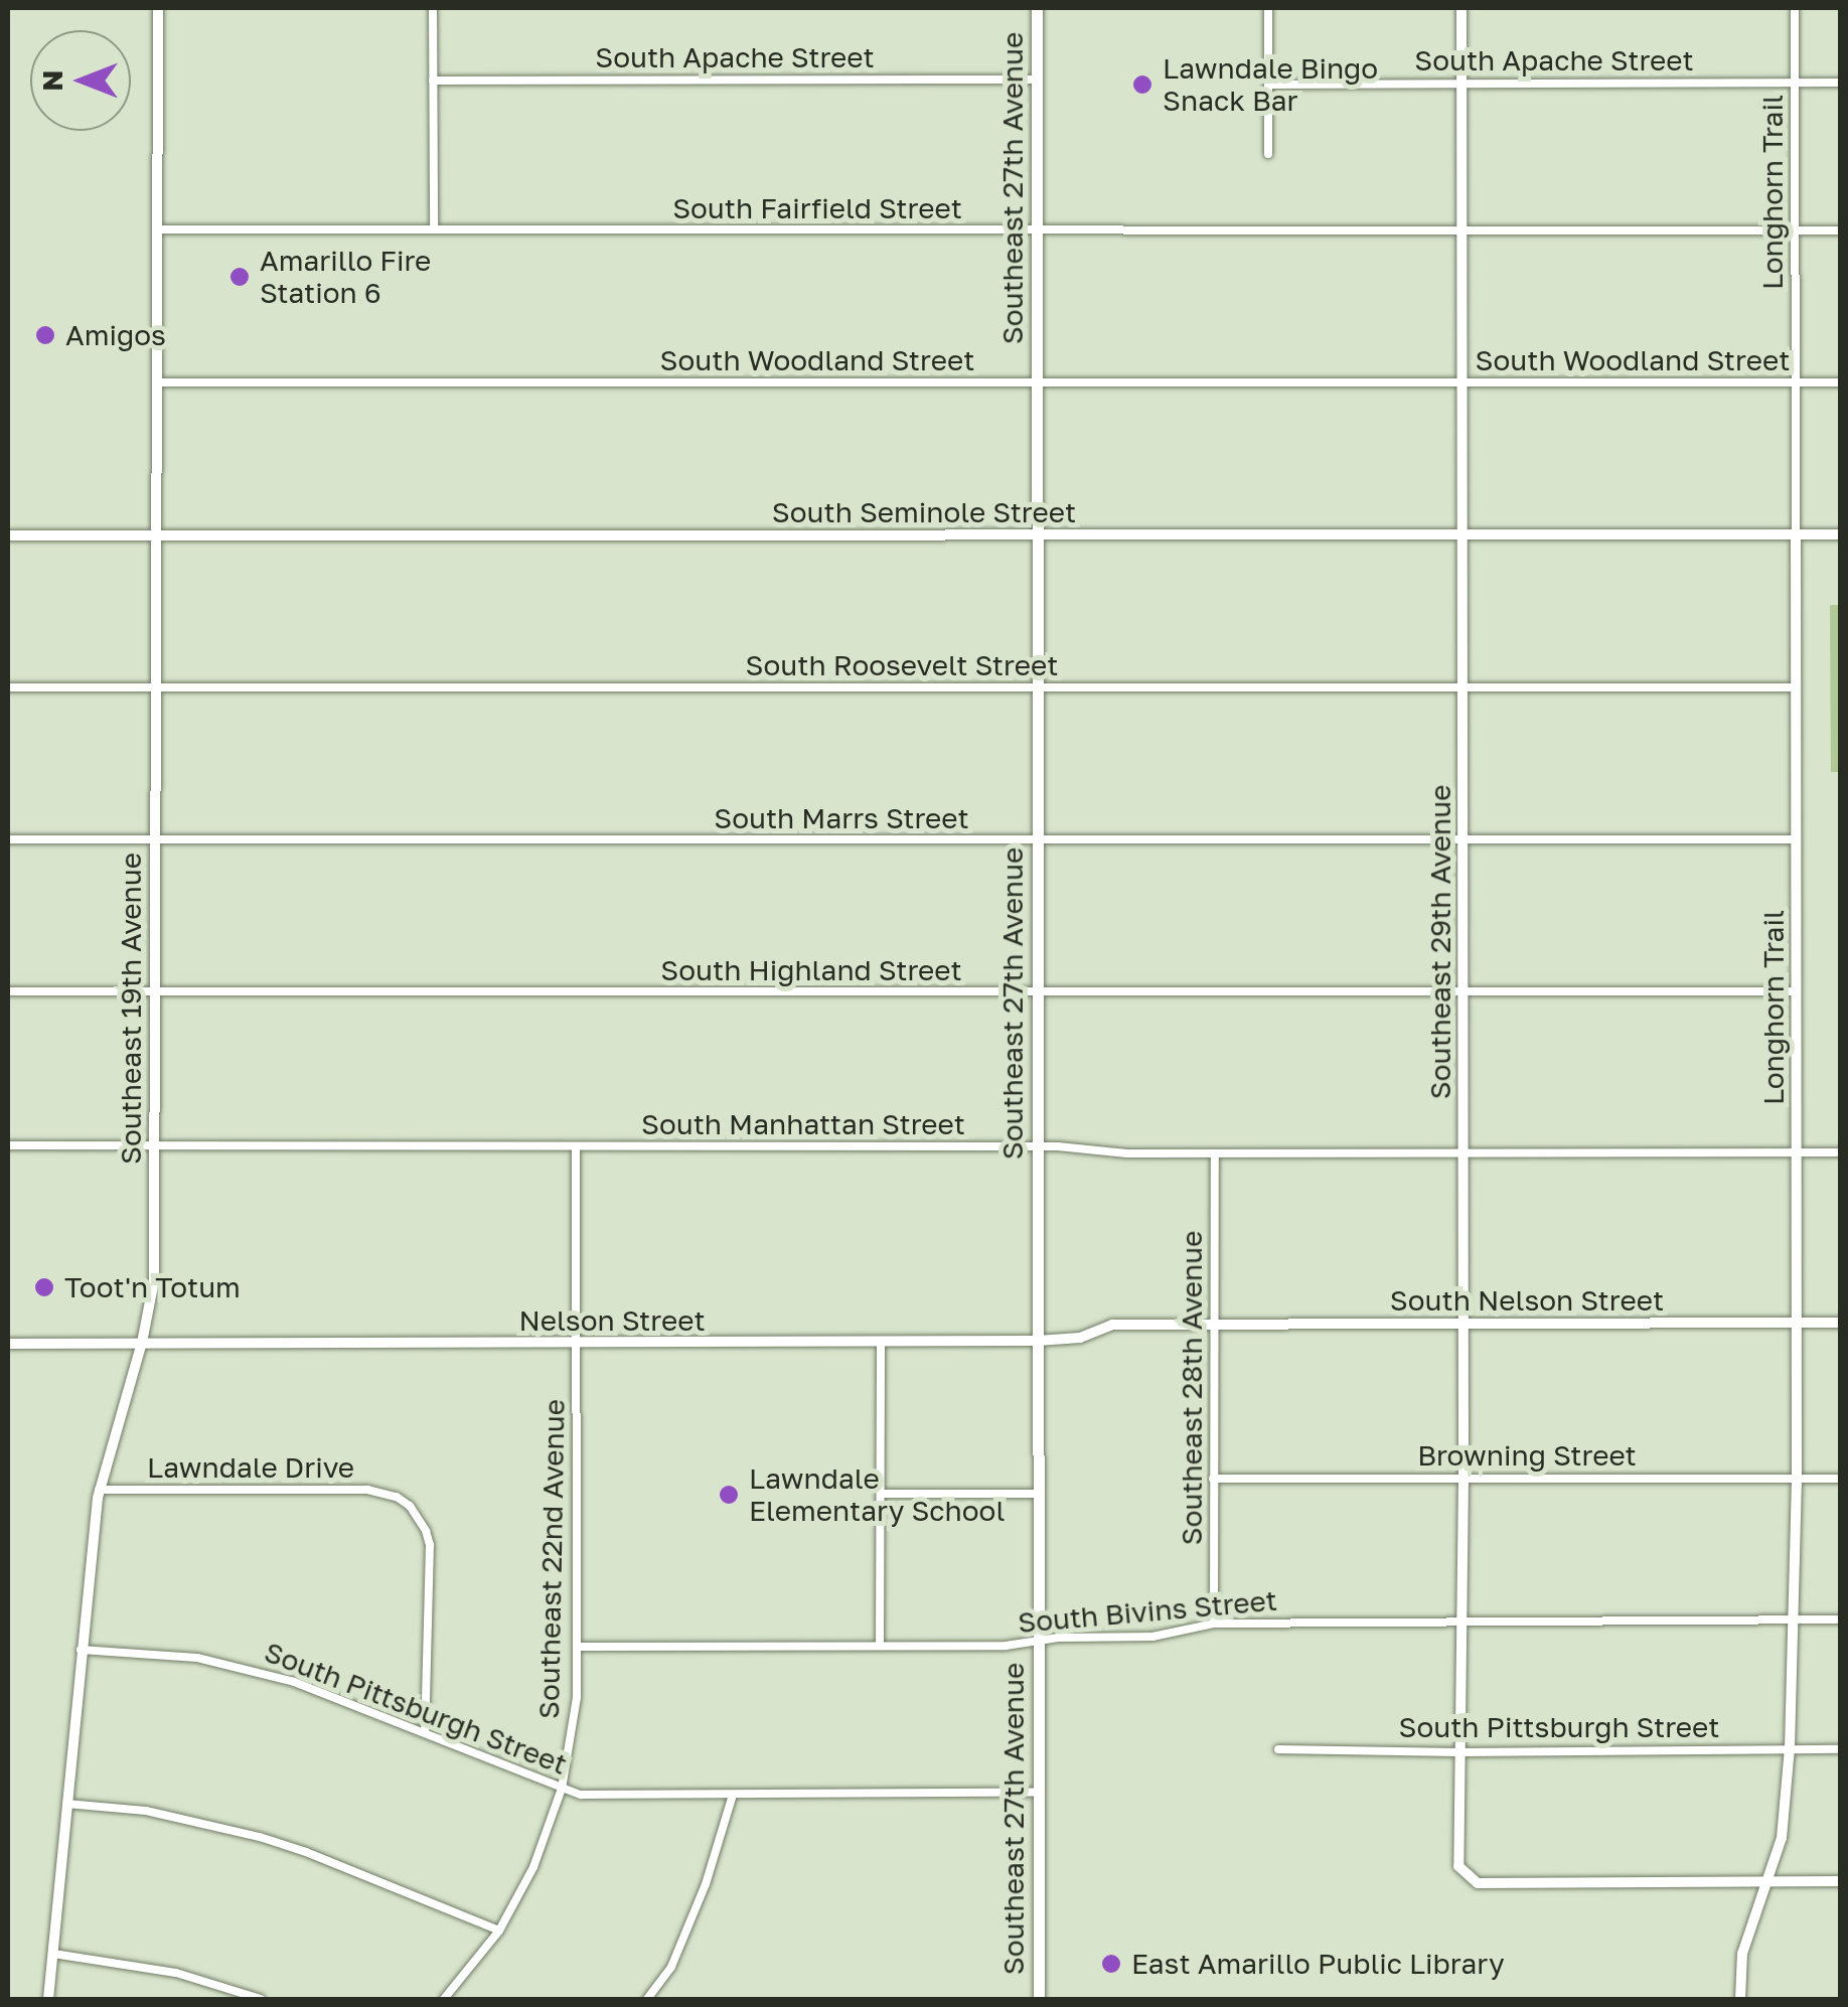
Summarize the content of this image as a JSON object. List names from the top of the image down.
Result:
{
  "streets": {
    "main road": ["Southeast 27th Avenue"],
    "street": [
      "South Apache Street",
      "Longhorn Trail",
      "South Fairfield Street",
      "South Woodland Street",
      "South Seminole Street",
      "South Roosevelt Street",
      "South Marrs Street",
      "Southeast 29th Avenue",
      "South Highland Street",
      "Southeast 19th Avenue",
      "South Manhattan Street",
      "South Nelson Street",
      "Nelson Street",
      "Southeast 28th Avenue",
      "Browning Street",
      "Lawndale Drive",
      "Southeast 22nd Avenue",
      "South Bivins Street",
      "South Pittsburgh Street"
    ]
  },
  "crossings": [
    ["South Apache Street", "Southeast 27th Avenue"],
    ["South Apache Street", "Longhorn Trail"],
    ["South Apache Street", "Southeast 29th Avenue"],
    ["Southeast 27th Avenue", "South Fairfield Street"],
    ["Southeast 27th Avenue", "South Woodland Street"],
    ["Southeast 27th Avenue", "South Seminole Street"],
    ["Southeast 27th Avenue", "South Roosevelt Street"],
    ["Southeast 27th Avenue", "South Marrs Street"],
    ["Southeast 27th Avenue", "South Highland Street"],
    ["Southeast 27th Avenue", "South Manhattan Street"],
    ["Southeast 27th Avenue", "Nelson Street"],
    ["Southeast 27th Avenue", "South Bivins Street"],
    ["Southeast 27th Avenue", "South Pittsburgh Street"],
    ["Longhorn Trail", "South Fairfield Street"],
    ["Longhorn Trail", "South Woodland Street"],
    ["Longhorn Trail", "South Seminole Street"],
    ["Longhorn Trail", "South Roosevelt Street"],
    ["Longhorn Trail", "South Marrs Street"],
    ["Longhorn Trail", "Southeast 29th Avenue"],
    ["Longhorn Trail", "South Highland Street"],
    ["Longhorn Trail", "South Manhattan Street"],
    ["Longhorn Trail", "South Nelson Street"],
    ["Longhorn Trail", "Browning Street"],
    ["Longhorn Trail", "South Bivins Street"],
    ["Longhorn Trail", "South Pittsburgh Street"],
    ["South Fairfield Street", "Southeast 29th Avenue"],
    ["South Fairfield Street", "Southeast 19th Avenue"],
    ["South Woodland Street", "Southeast 29th Avenue"],
    ["South Woodland Street", "Southeast 19th Avenue"],
    ["South Seminole Street", "Southeast 29th Avenue"],
    ["South Seminole Street", "Southeast 19th Avenue"],
    ["South Roosevelt Street", "Southeast 29th Avenue"],
    ["South Roosevelt Street", "Southeast 19th Avenue"],
    ["South Marrs Street", "Southeast 29th Avenue"],
    ["South Marrs Street", "Southeast 19th Avenue"],
    ["Southeast 29th Avenue", "South Highland Street"],
    ["Southeast 29th Avenue", "South Manhattan Street"],
    ["Southeast 29th Avenue", "South Nelson Street"],
    ["Southeast 29th Avenue", "Browning Street"],
    ["Southeast 29th Avenue", "South Bivins Street"],
    ["Southeast 29th Avenue", "South Pittsburgh Street"],
    ["South Highland Street", "Southeast 19th Avenue"],
    ["Southeast 19th Avenue", "South Manhattan Street"],
    ["Southeast 19th Avenue", "Nelson Street"],
    ["Southeast 19th Avenue", "Lawndale Drive"],
    ["Southeast 19th Avenue", "South Pittsburgh Street"],
    ["South Manhattan Street", "Southeast 28th Avenue"],
    ["South Manhattan Street", "Southeast 22nd Avenue"],
    ["South Nelson Street", "Nelson Street"],
    ["South Nelson Street", "Southeast 28th Avenue"],
    ["Nelson Street", "Southeast 28th Avenue"],
    ["Nelson Street", "Southeast 22nd Avenue"],
    ["Southeast 28th Avenue", "Browning Street"],
    ["Southeast 28th Avenue", "South Bivins Street"],
    ["Lawndale Drive", "South Pittsburgh Street"],
    ["Southeast 22nd Avenue", "South Bivins Street"],
    ["Southeast 22nd Avenue", "South Pittsburgh Street"]
  ],
  "places": [
    "Lawndale Bingo Snack Bar",
    "Amarillo Fire Station 6",
    "Amigos",
    "Toot'n Totum",
    "Lawndale Elementary School",
    "East Amarillo Public Library"
  ],
  "north": "left"
}
